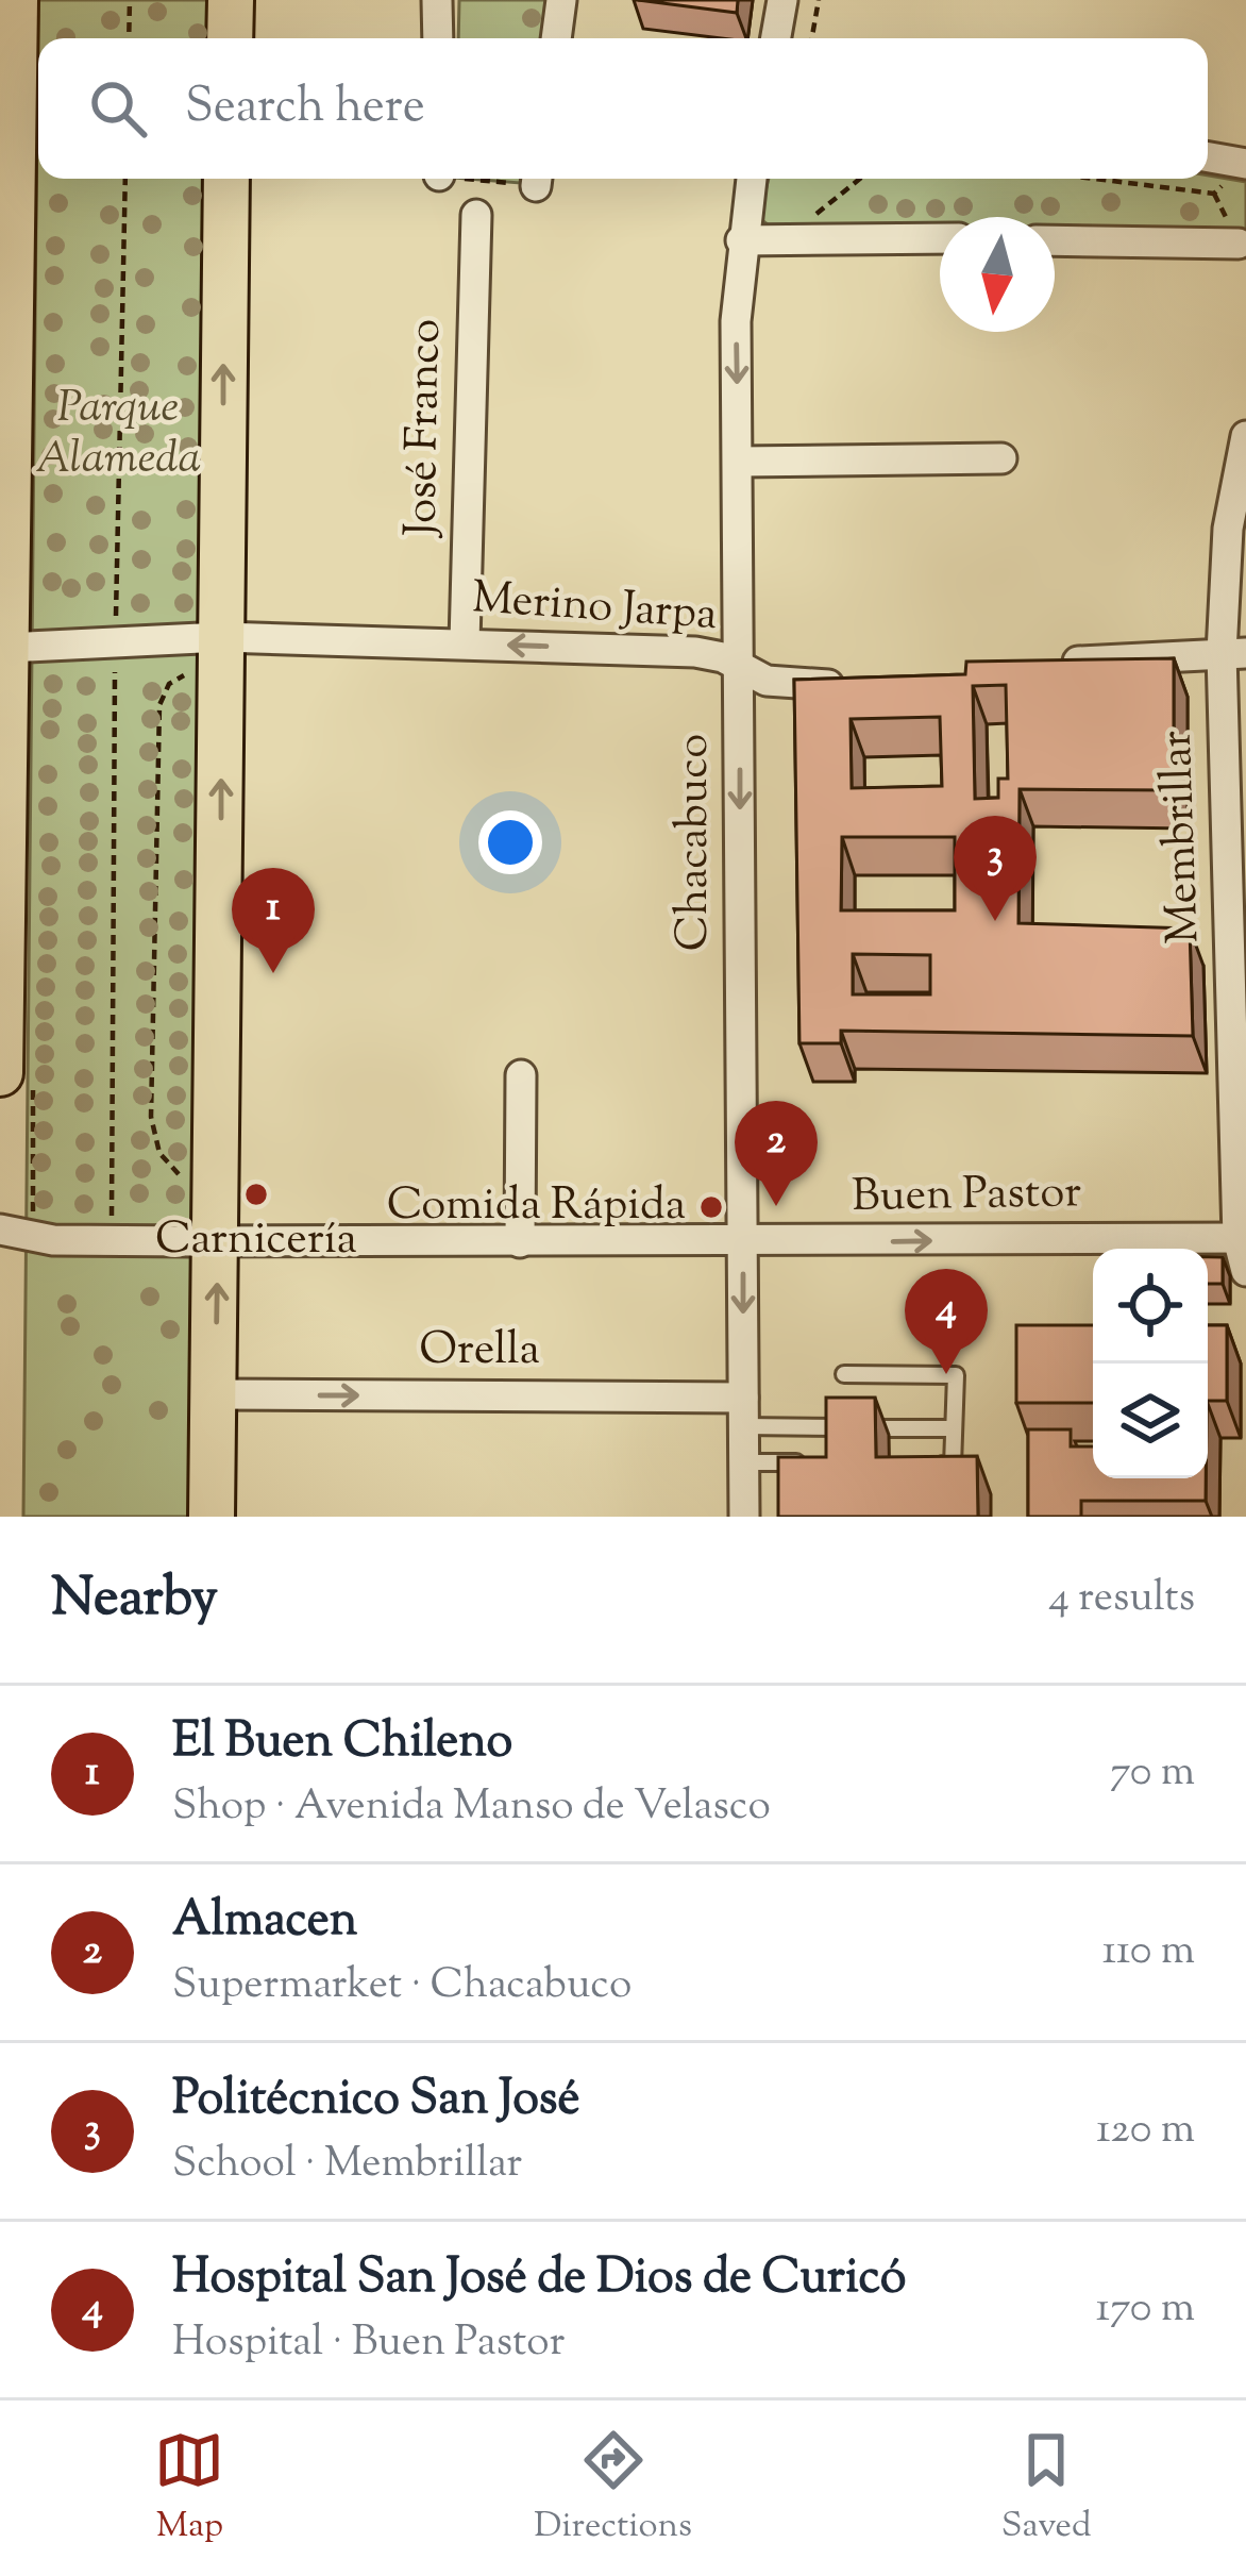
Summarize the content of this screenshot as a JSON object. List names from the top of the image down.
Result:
{
  "streets": {
    "street": [
      "José Franco",
      "Merino Jarpa",
      "Membrillar",
      "Chacabuco",
      "Buen Pastor",
      "Orella"
    ]
  },
  "crossings": [
    ["José Franco", "Merino Jarpa"],
    ["Merino Jarpa", "Chacabuco"],
    ["Membrillar", "Buen Pastor"],
    ["Chacabuco", "Buen Pastor"],
    ["Chacabuco", "Orella"]
  ],
  "one_way": ["Chacabuco", "Buen Pastor", "Orella"],
  "parks": ["Parque Alameda"],
  "places": ["Carnicería", "Comida Rápida"],
  "north": "bottom",
  "page": {
    "search": "Search here",
    "pins": [
      "3",
      "1",
      "2",
      "4"
    ],
    "heading": ["Nearby", "4 results"],
    "list": [
      {
        "mark": "1",
        "name": "El Buen Chileno",
        "note": "Shop · Avenida Manso de Velasco",
        "value": "70 m"
      },
      {
        "mark": "2",
        "name": "Almacen",
        "note": "Supermarket · Chacabuco",
        "value": "110 m"
      },
      {
        "mark": "3",
        "name": "Politécnico San José",
        "note": "School · Membrillar",
        "value": "120 m"
      },
      {
        "mark": "4",
        "name": "Hospital San José de Dios de Curicó",
        "note": "Hospital · Buen Pastor",
        "value": "170 m"
      }
    ],
    "nav": ["Map", "Directions", "Saved"]
  }
}
